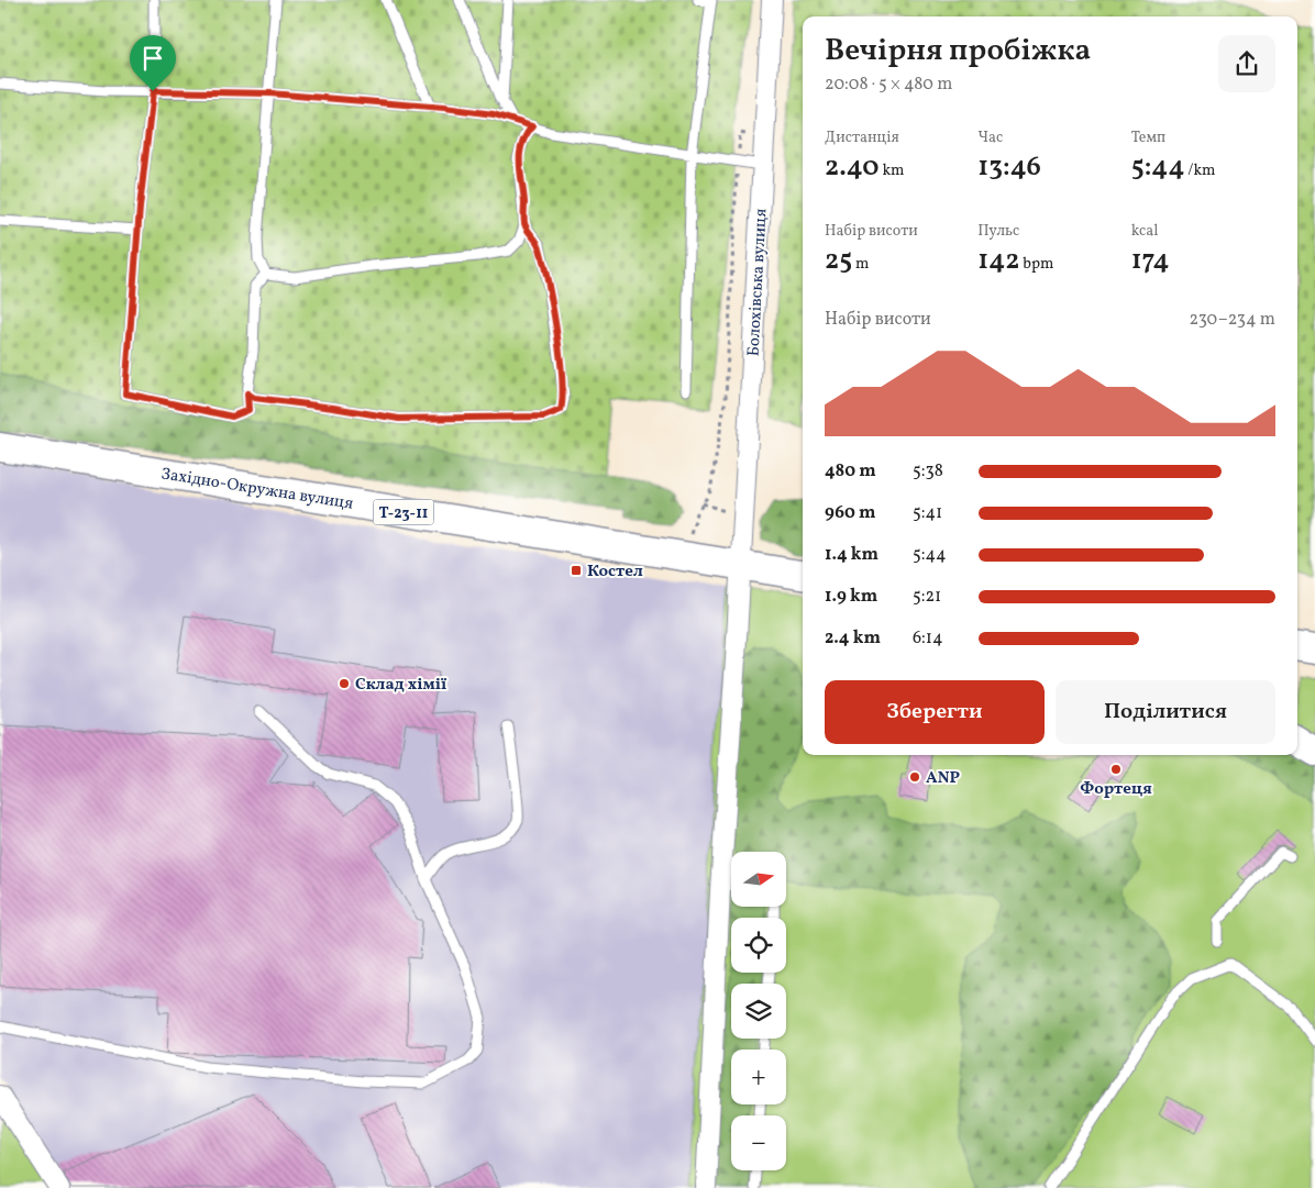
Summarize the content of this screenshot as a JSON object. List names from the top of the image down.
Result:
{
  "streets": {
    "main road": ["Західно-Окружна вулиця", "Т-23-11"],
    "street": ["Болохівська вулиця"]
  },
  "crossings": [
    ["Болохівська вулиця", "Західно-Окружна вулиця"]
  ],
  "places": {
    "transit": ["Костел"],
    "other": ["Склад хімії", "Фортеця", "ANP"]
  },
  "north": "right",
  "page": {
    "heading": ["Вечірня пробіжка", "20:08 · 5 × 480 m"],
    "stats": [
      ["Дистанція", "2.40 km"],
      ["Час", "13:46"],
      ["Темп", "5:44 /km"],
      ["Набір висоти", "25 m"],
      ["Пульс", "142 bpm"],
      ["kcal", "174"]
    ],
    "chart": ["Набір висоти", "230–234 m"],
    "list": [
      {
        "name": "480 m",
        "note": "5:38"
      },
      {
        "name": "960 m",
        "note": "5:41"
      },
      {
        "name": "1.4 km",
        "note": "5:44"
      },
      {
        "name": "1.9 km",
        "note": "5:21"
      },
      {
        "name": "2.4 km",
        "note": "6:14"
      }
    ],
    "buttons": ["Зберегти", "Поділитися"],
    "map_buttons": ["+", "−"]
  }
}
